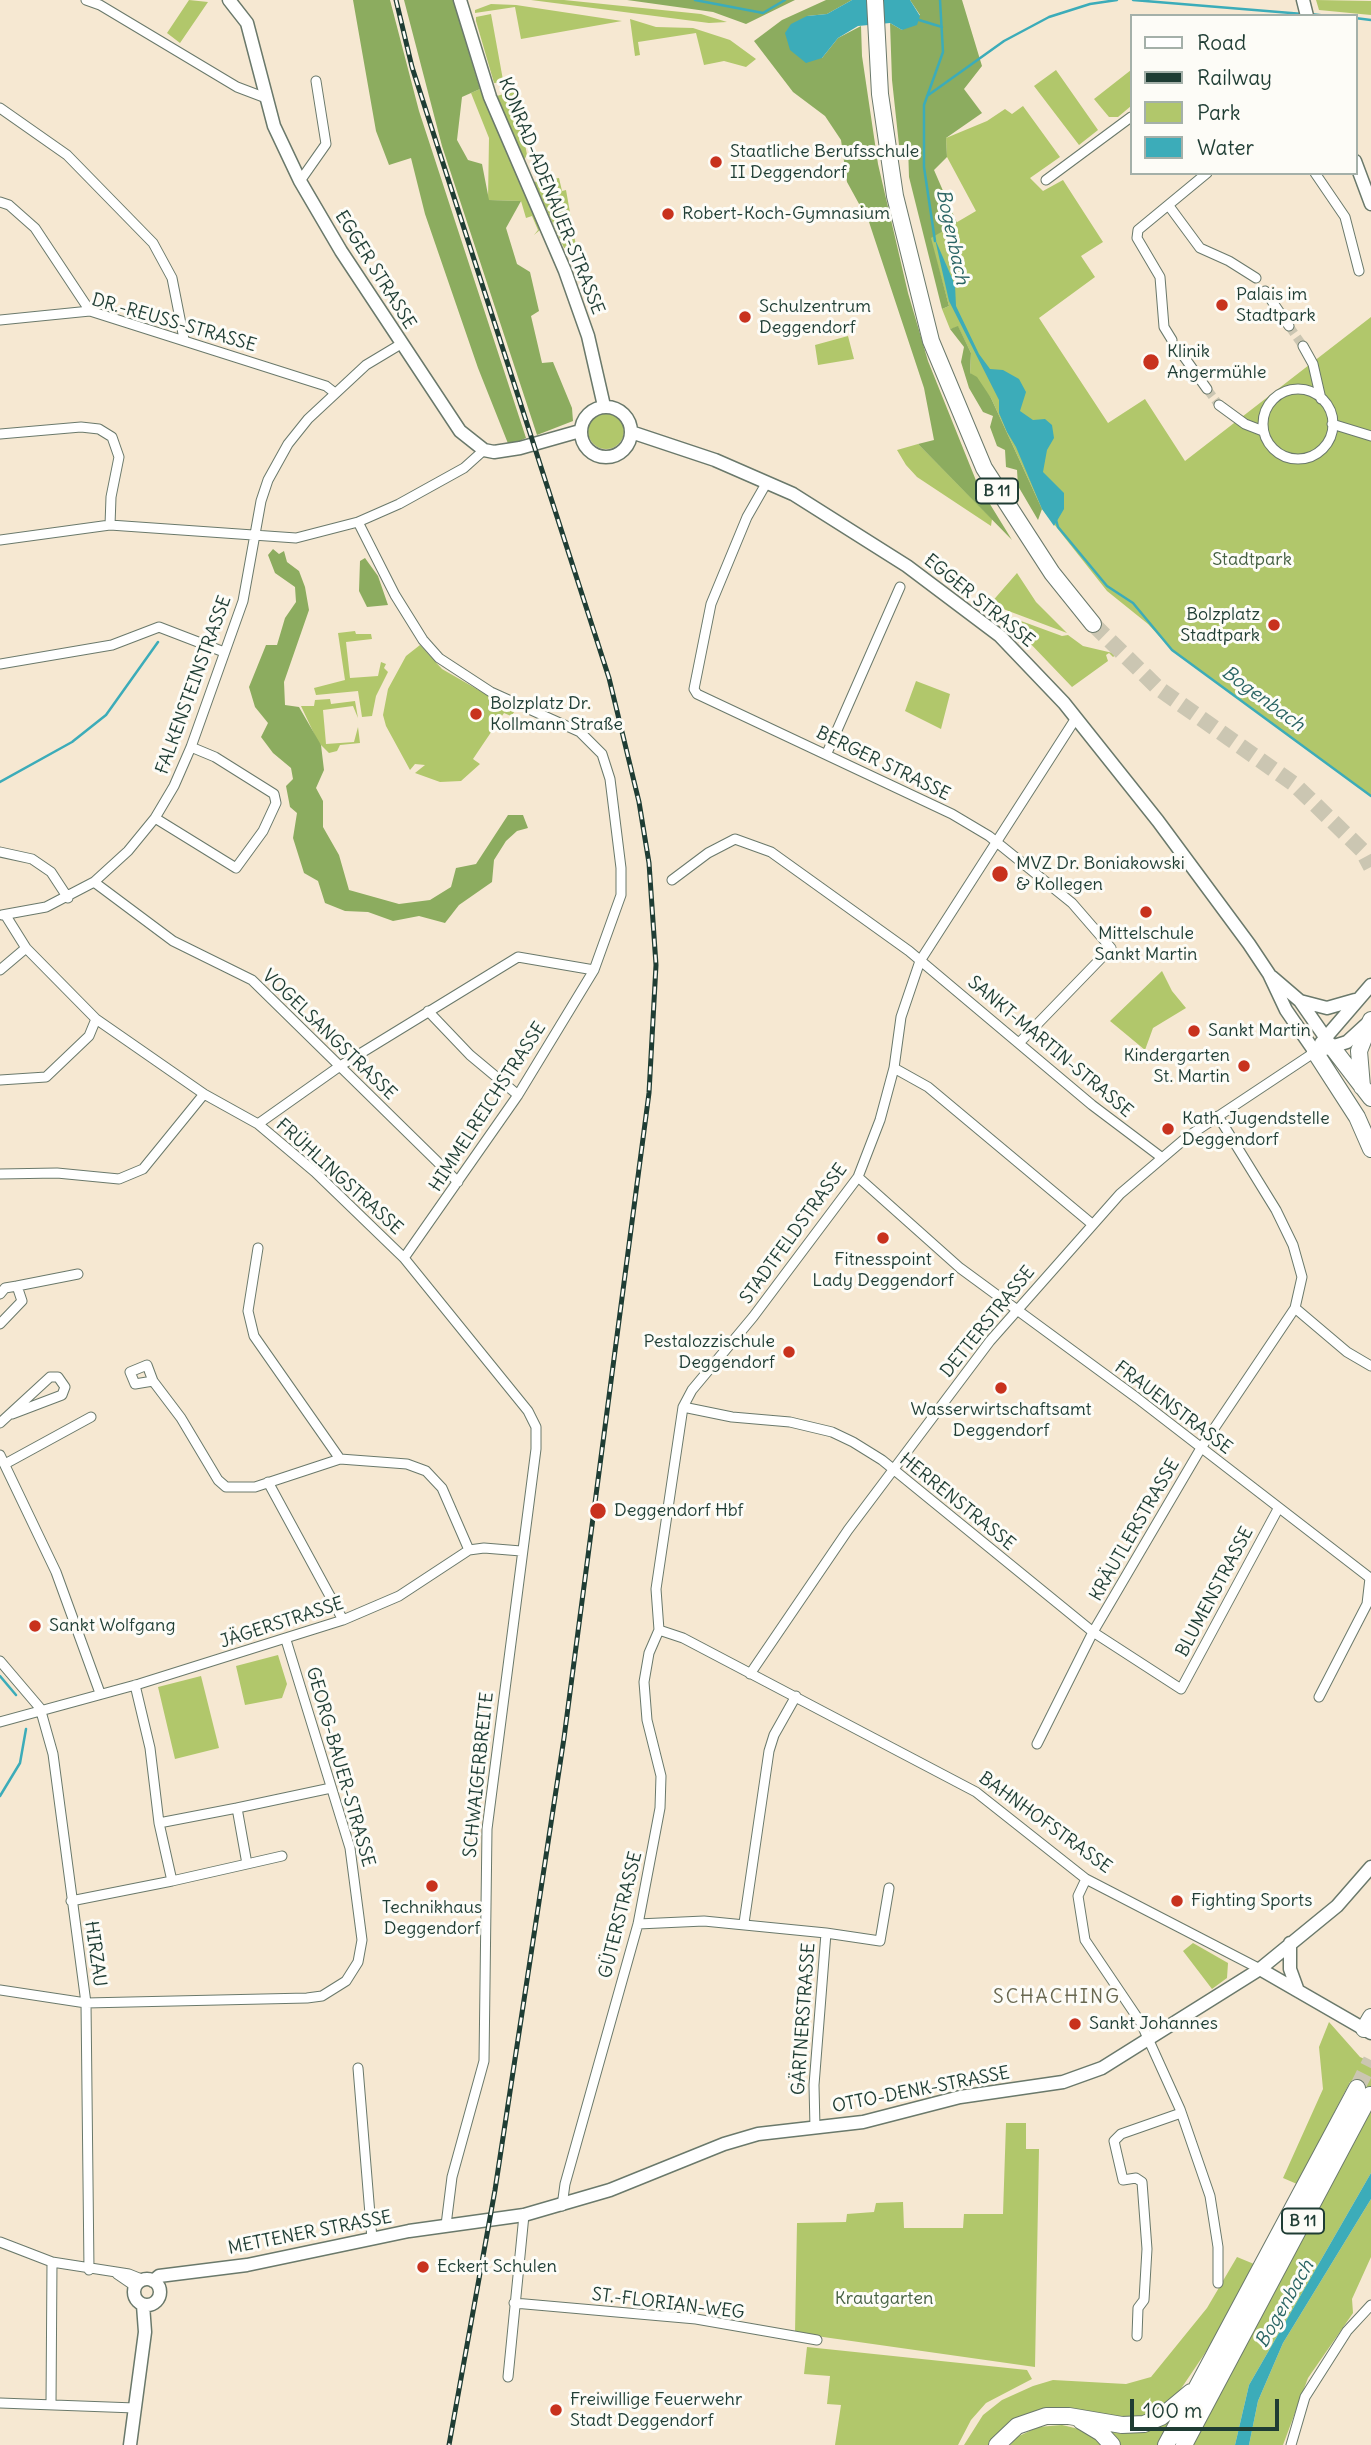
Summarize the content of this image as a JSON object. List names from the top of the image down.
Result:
{
  "streets": {
    "highway": ["B 11"],
    "street": [
      "KONRAD-ADENAUER-STRASSE",
      "EGGER STRASSE",
      "DR.-REUSS-STRASSE",
      "FALKENSTEINSTRASSE",
      "BERGER STRASSE",
      "VOGELSANGSTRASSE",
      "SANKT-MARTIN-STRASSE",
      "HIMMELREICHSTRASSE",
      "FRÜHLINGSTRASSE",
      "STADTFELDSTRASSE",
      "DETTERSTRASSE",
      "FRAUENSTRASSE",
      "HERRENSTRASSE",
      "KRÄUTLERSTRASSE",
      "BLUMENSTRASSE",
      "JÄGERSTRASSE",
      "GEORG-BAUER-STRASSE",
      "SCHWAIGERBREITE",
      "BAHNHOFSTRASSE",
      "GÜTERSTRASSE",
      "HIRZAU",
      "GÄRTNERSTRASSE",
      "OTTO-DENK-STRASSE",
      "METTENER STRASSE",
      "ST.-FLORIAN-WEG"
    ]
  },
  "crossings": [
    ["KONRAD-ADENAUER-STRASSE", "EGGER STRASSE"],
    ["EGGER STRASSE", "FALKENSTEINSTRASSE"],
    ["EGGER STRASSE", "BERGER STRASSE"],
    ["EGGER STRASSE", "STADTFELDSTRASSE"],
    ["EGGER STRASSE", "DETTERSTRASSE"],
    ["DR.-REUSS-STRASSE", "FALKENSTEINSTRASSE"],
    ["FALKENSTEINSTRASSE", "VOGELSANGSTRASSE"],
    ["FALKENSTEINSTRASSE", "FRÜHLINGSTRASSE"],
    ["BERGER STRASSE", "SANKT-MARTIN-STRASSE"],
    ["BERGER STRASSE", "STADTFELDSTRASSE"],
    ["VOGELSANGSTRASSE", "HIMMELREICHSTRASSE"],
    ["SANKT-MARTIN-STRASSE", "STADTFELDSTRASSE"],
    ["SANKT-MARTIN-STRASSE", "DETTERSTRASSE"],
    ["HIMMELREICHSTRASSE", "FRÜHLINGSTRASSE"],
    ["FRÜHLINGSTRASSE", "SCHWAIGERBREITE"],
    ["STADTFELDSTRASSE", "FRAUENSTRASSE"],
    ["STADTFELDSTRASSE", "HERRENSTRASSE"],
    ["STADTFELDSTRASSE", "BAHNHOFSTRASSE"],
    ["STADTFELDSTRASSE", "GÜTERSTRASSE"],
    ["DETTERSTRASSE", "FRAUENSTRASSE"],
    ["DETTERSTRASSE", "HERRENSTRASSE"],
    ["DETTERSTRASSE", "KRÄUTLERSTRASSE"],
    ["DETTERSTRASSE", "BAHNHOFSTRASSE"],
    ["FRAUENSTRASSE", "KRÄUTLERSTRASSE"],
    ["FRAUENSTRASSE", "BLUMENSTRASSE"],
    ["HERRENSTRASSE", "KRÄUTLERSTRASSE"],
    ["HERRENSTRASSE", "BLUMENSTRASSE"],
    ["JÄGERSTRASSE", "GEORG-BAUER-STRASSE"],
    ["JÄGERSTRASSE", "HIRZAU"],
    ["GEORG-BAUER-STRASSE", "HIRZAU"],
    ["SCHWAIGERBREITE", "OTTO-DENK-STRASSE"],
    ["SCHWAIGERBREITE", "METTENER STRASSE"],
    ["BAHNHOFSTRASSE", "GÜTERSTRASSE"],
    ["BAHNHOFSTRASSE", "OTTO-DENK-STRASSE"],
    ["GÜTERSTRASSE", "GÄRTNERSTRASSE"],
    ["GÜTERSTRASSE", "OTTO-DENK-STRASSE"],
    ["HIRZAU", "METTENER STRASSE"],
    ["GÄRTNERSTRASSE", "OTTO-DENK-STRASSE"],
    ["OTTO-DENK-STRASSE", "METTENER STRASSE"]
  ],
  "districts": ["SCHACHING"],
  "water": ["Bogenbach"],
  "parks": ["Stadtpark", "Krautgarten"],
  "places": [
    "Staatliche Berufsschule II Deggendorf",
    "Robert-Koch-Gymnasium",
    "Palais im Stadtpark",
    "Schulzentrum Deggendorf",
    "Klinik Angermühle",
    "Bolzplatz Stadtpark",
    "Bolzplatz Dr. Kollmann Straße",
    "MVZ Dr. Boniakowski & Kollegen",
    "Mittelschule Sankt Martin",
    "Sankt Martin",
    "Kindergarten St. Martin",
    "Kath. Jugendstelle Deggendorf",
    "Fitnesspoint Lady Deggendorf",
    "Pestalozzischule Deggendorf",
    "Wasserwirtschaftsamt Deggendorf",
    "Deggendorf Hbf",
    "Sankt Wolfgang",
    "Technikhaus Deggendorf",
    "Fighting Sports",
    "Sankt Johannes",
    "Eckert Schulen",
    "Freiwillige Feuerwehr Stadt Deggendorf"
  ],
  "legend": [
    "Road",
    "Railway",
    "Park",
    "Water"
  ],
  "scale_bar": "100 m"
}
